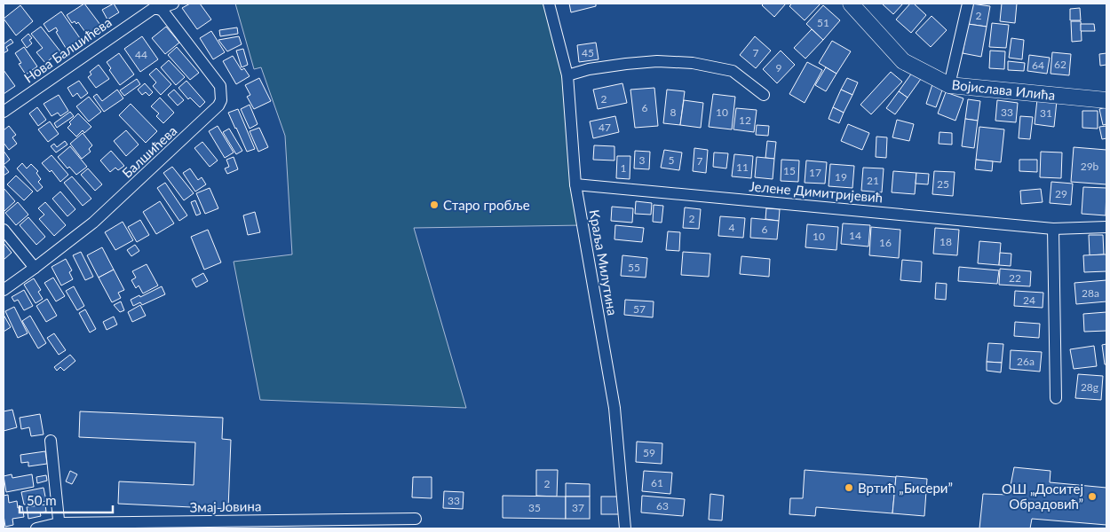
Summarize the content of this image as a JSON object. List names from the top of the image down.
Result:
{
  "streets": {
    "street": [
      "Нова Балшићева",
      "Војислава Илића",
      "Балшићева",
      "Јелене Димитријевић",
      "Краља Милутина",
      "Змај Јовина"
    ]
  },
  "crossings": [
    ["Нова Балшићева", "Балшићева"],
    ["Јелене Димитријевић", "Краља Милутина"]
  ],
  "places": ["Старо гробље", "Вртић „Бисери”", "ОШ „Доситеј Обрадовић”"],
  "house_numbers": [
    "2",
    "51",
    "45",
    "7",
    "44",
    "62",
    "64",
    "9",
    "2",
    "6",
    "8",
    "10",
    "33",
    "31",
    "12",
    "47",
    "3",
    "5",
    "7",
    "29b",
    "11",
    "1",
    "15",
    "17",
    "19",
    "21",
    "25",
    "29",
    "2",
    "4",
    "6",
    "14",
    "10",
    "18",
    "16",
    "55",
    "22",
    "28a",
    "24",
    "57",
    "26a",
    "28g",
    "59",
    "61",
    "2",
    "33",
    "63",
    "35",
    "37"
  ],
  "scale_bar": "50 m"
}
